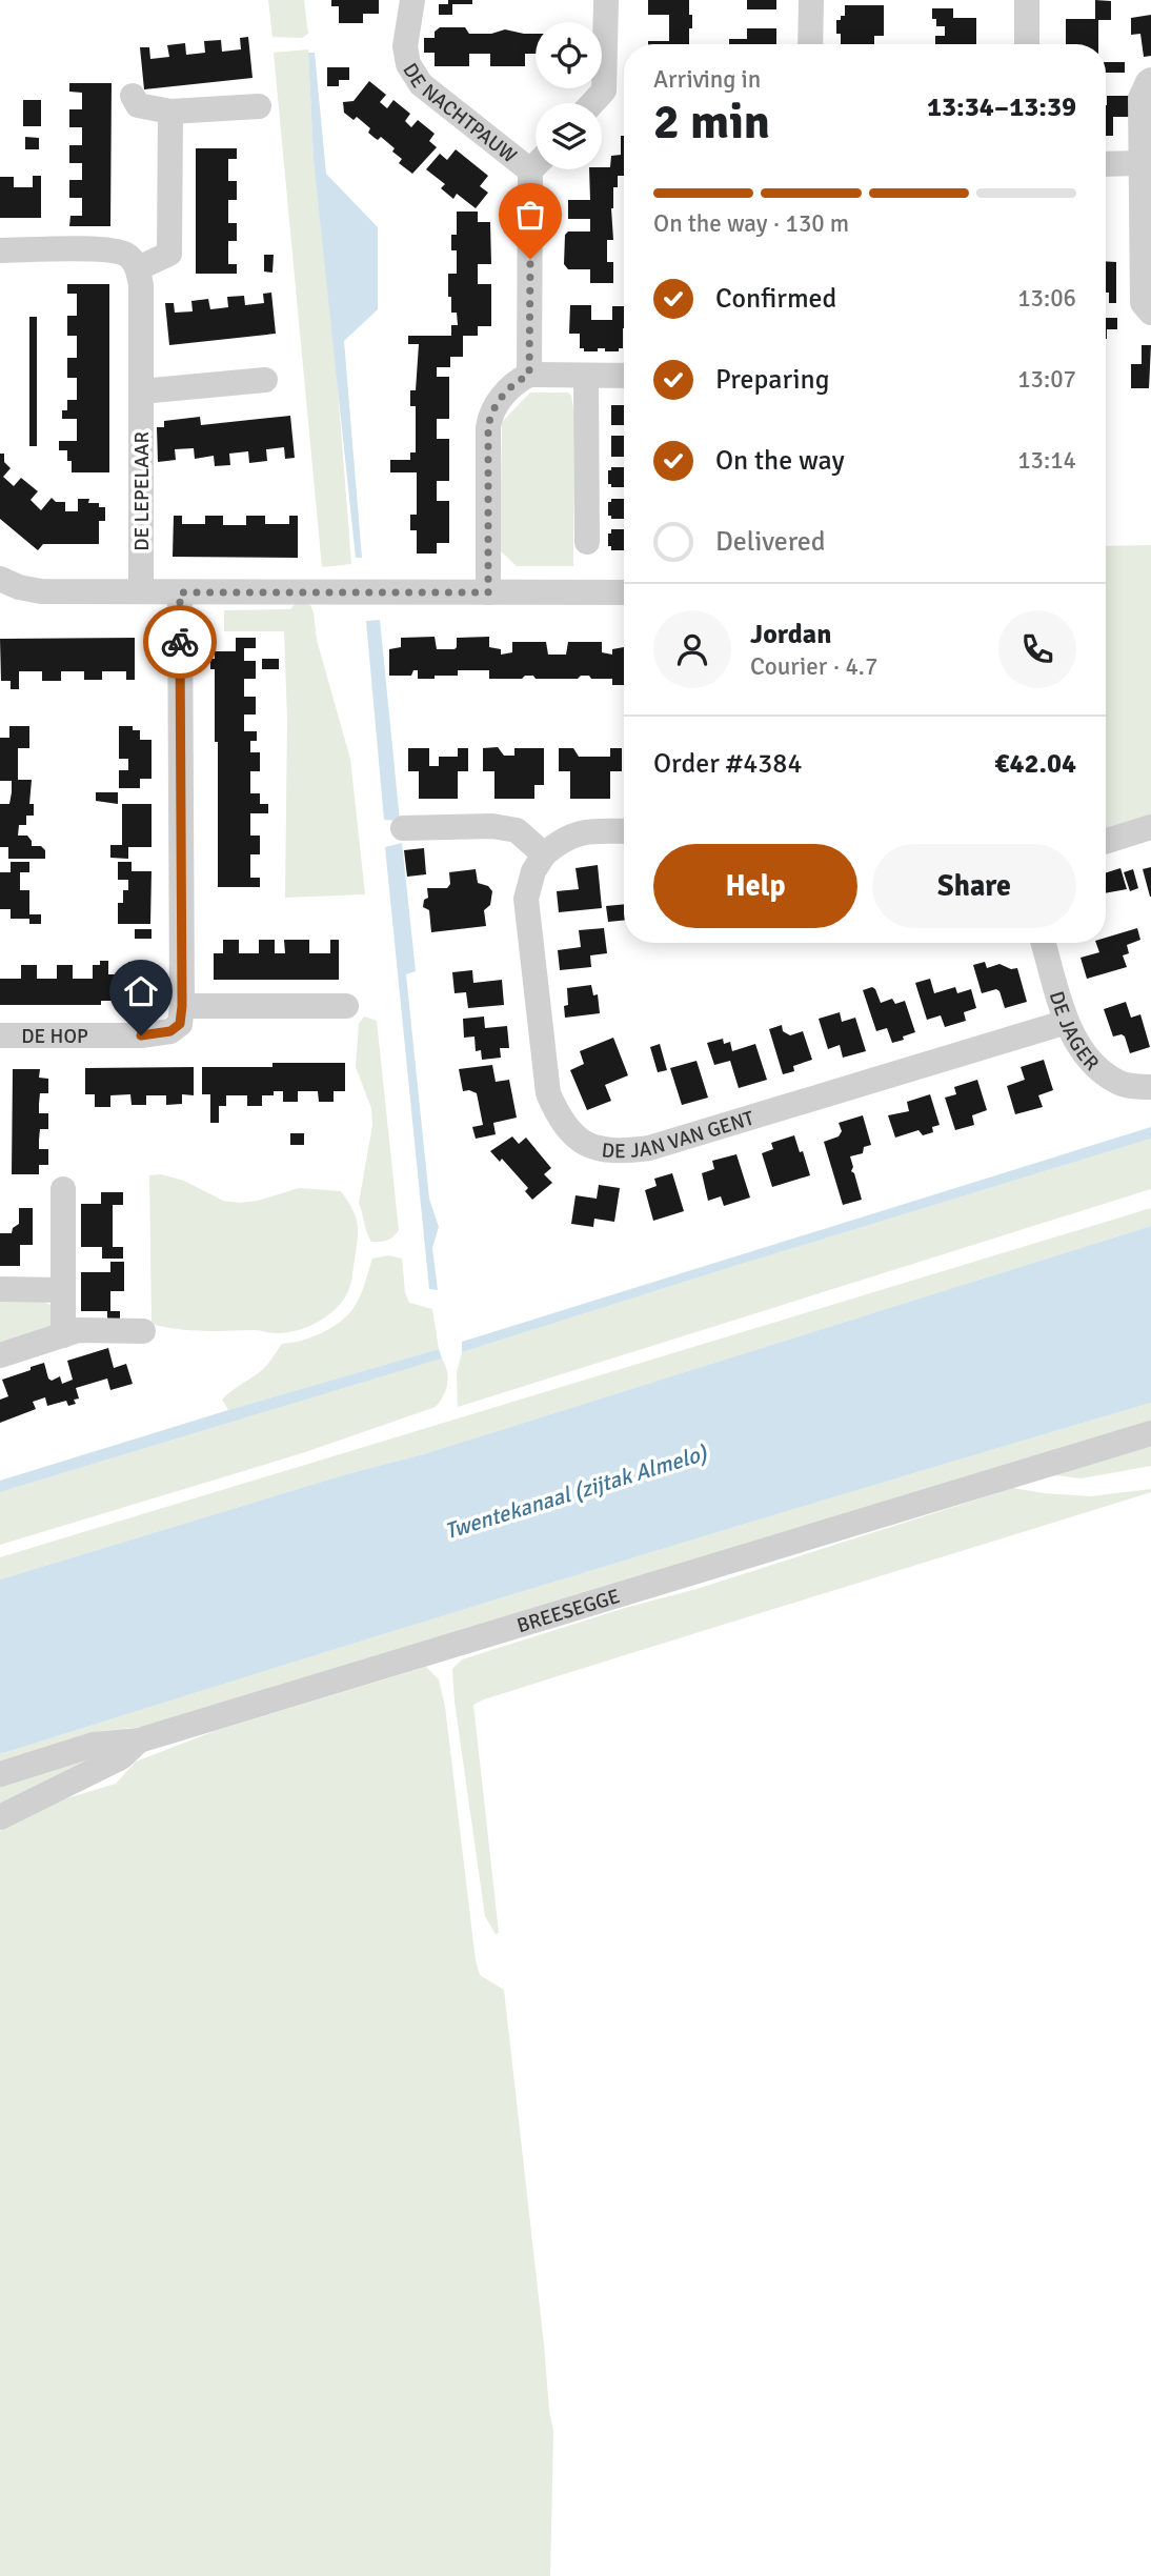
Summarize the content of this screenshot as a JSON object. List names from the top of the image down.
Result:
{
  "streets": {
    "street": [
      "DE NACHTPAUW",
      "DE LEPELAAR",
      "DE JAGER",
      "DE HOP",
      "DE JAN VAN GENT",
      "BREESEGGE"
    ]
  },
  "crossings": [
    ["DE JAGER", "DE JAN VAN GENT"]
  ],
  "water": ["Twentekanaal (zijtak Almelo)"],
  "page": {
    "heading": ["2 min", "Arriving in", "13:34–13:39"],
    "panel": [
      "Jordan",
      "Courier · 4.7",
      "Order #4384",
      "€42.04"
    ],
    "bar": "On the way · 130 m",
    "list": [
      ["Confirmed", "13:06"],
      ["Preparing", "13:07"],
      ["On the way", "13:14"],
      "Delivered"
    ],
    "buttons": ["Help", "Share"]
  }
}
